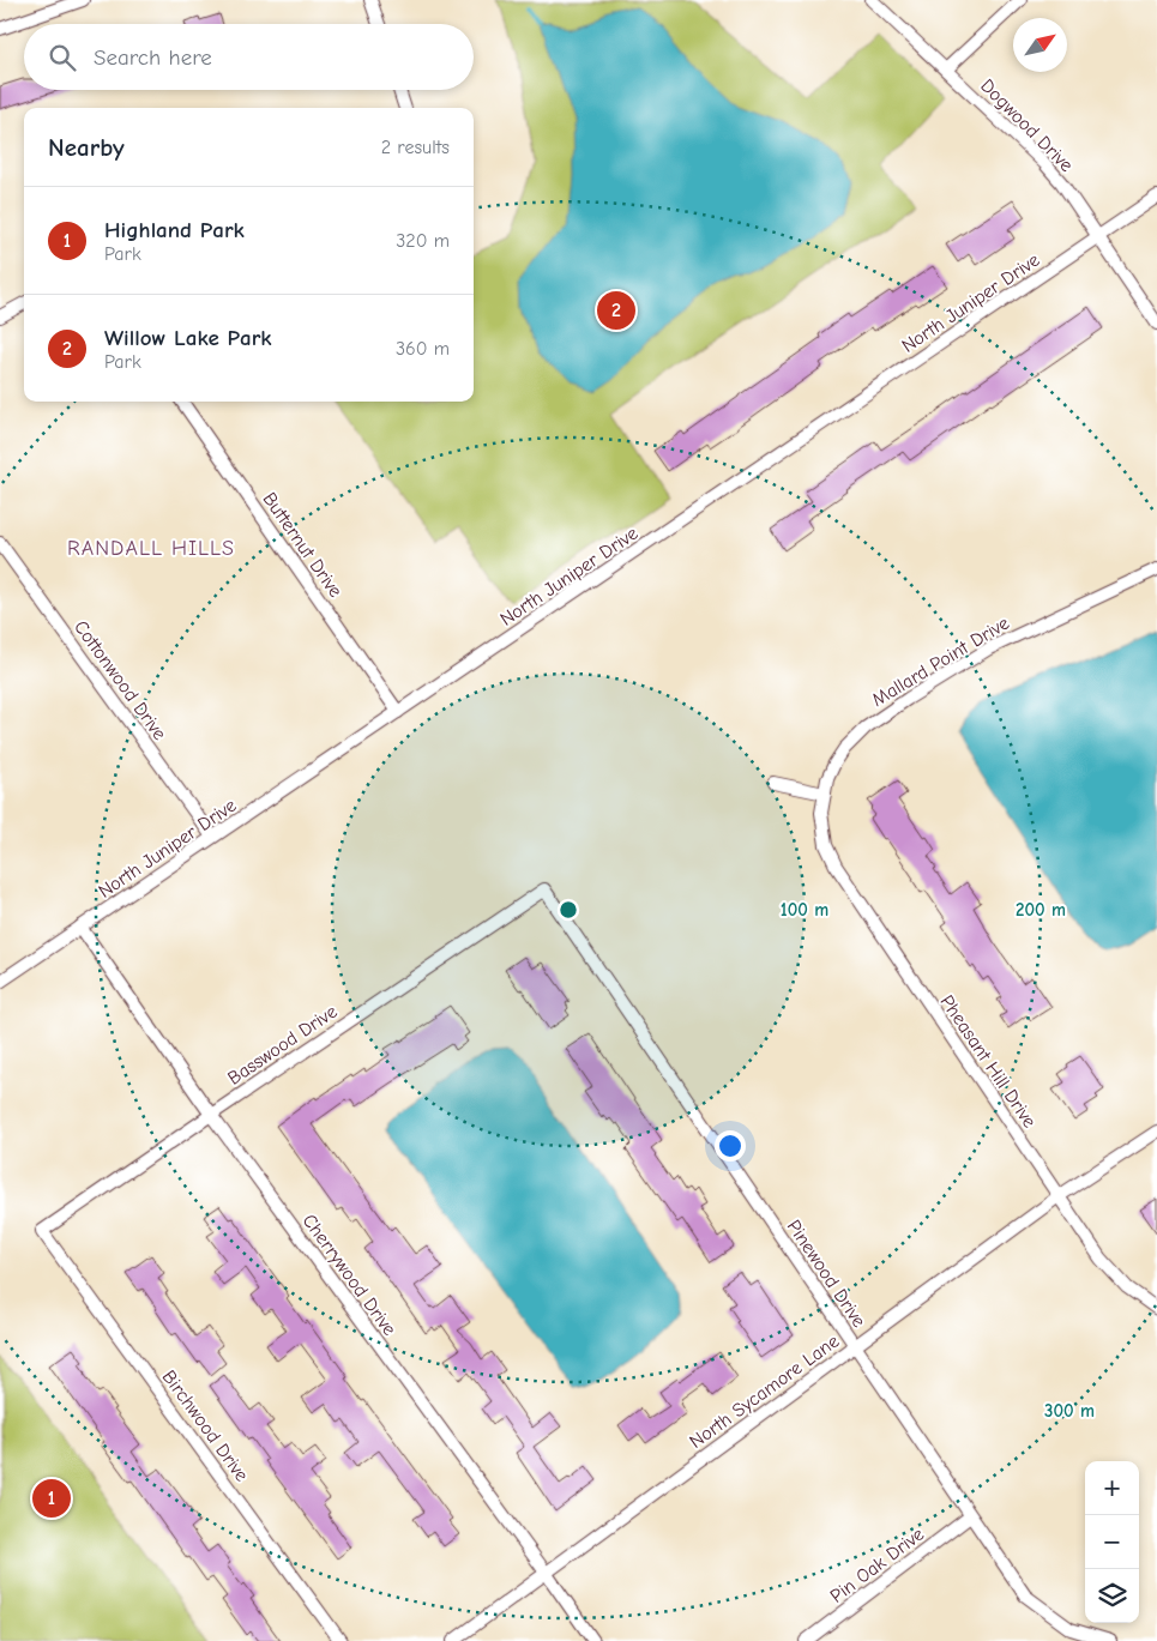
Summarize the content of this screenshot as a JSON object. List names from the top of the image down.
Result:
{
  "streets": {
    "street": [
      "Dogwood Drive",
      "North Juniper Drive",
      "Butternut Drive",
      "Mallard Point Drive",
      "Cottonwood Drive",
      "Basswood Drive",
      "Pheasant Hill Drive",
      "Pinewood Drive",
      "Cherrywood Drive",
      "North Sycamore Lane",
      "Birchwood Drive",
      "Pin Oak Drive"
    ]
  },
  "crossings": [
    ["Dogwood Drive", "North Juniper Drive"],
    ["North Juniper Drive", "Butternut Drive"],
    ["North Juniper Drive", "Cottonwood Drive"],
    ["North Juniper Drive", "Cherrywood Drive"],
    ["Mallard Point Drive", "Pheasant Hill Drive"],
    ["Basswood Drive", "Pinewood Drive"],
    ["Basswood Drive", "Cherrywood Drive"],
    ["Basswood Drive", "Birchwood Drive"],
    ["Pheasant Hill Drive", "North Sycamore Lane"],
    ["Pinewood Drive", "North Sycamore Lane"],
    ["Pinewood Drive", "Pin Oak Drive"],
    ["Cherrywood Drive", "North Sycamore Lane"]
  ],
  "districts": ["RANDALL HILLS"],
  "north": "top right",
  "page": {
    "search": "Search here",
    "heading": ["Nearby", "2 results"],
    "list": [
      {
        "mark": "1",
        "name": "Highland Park",
        "note": "Park",
        "value": "320 m"
      },
      {
        "mark": "2",
        "name": "Willow Lake Park",
        "note": "Park",
        "value": "360 m"
      }
    ],
    "pins": ["2", "1"],
    "map_buttons": ["+", "−"]
  },
  "rings": ["100 m", "200 m", "300 m"]
}
